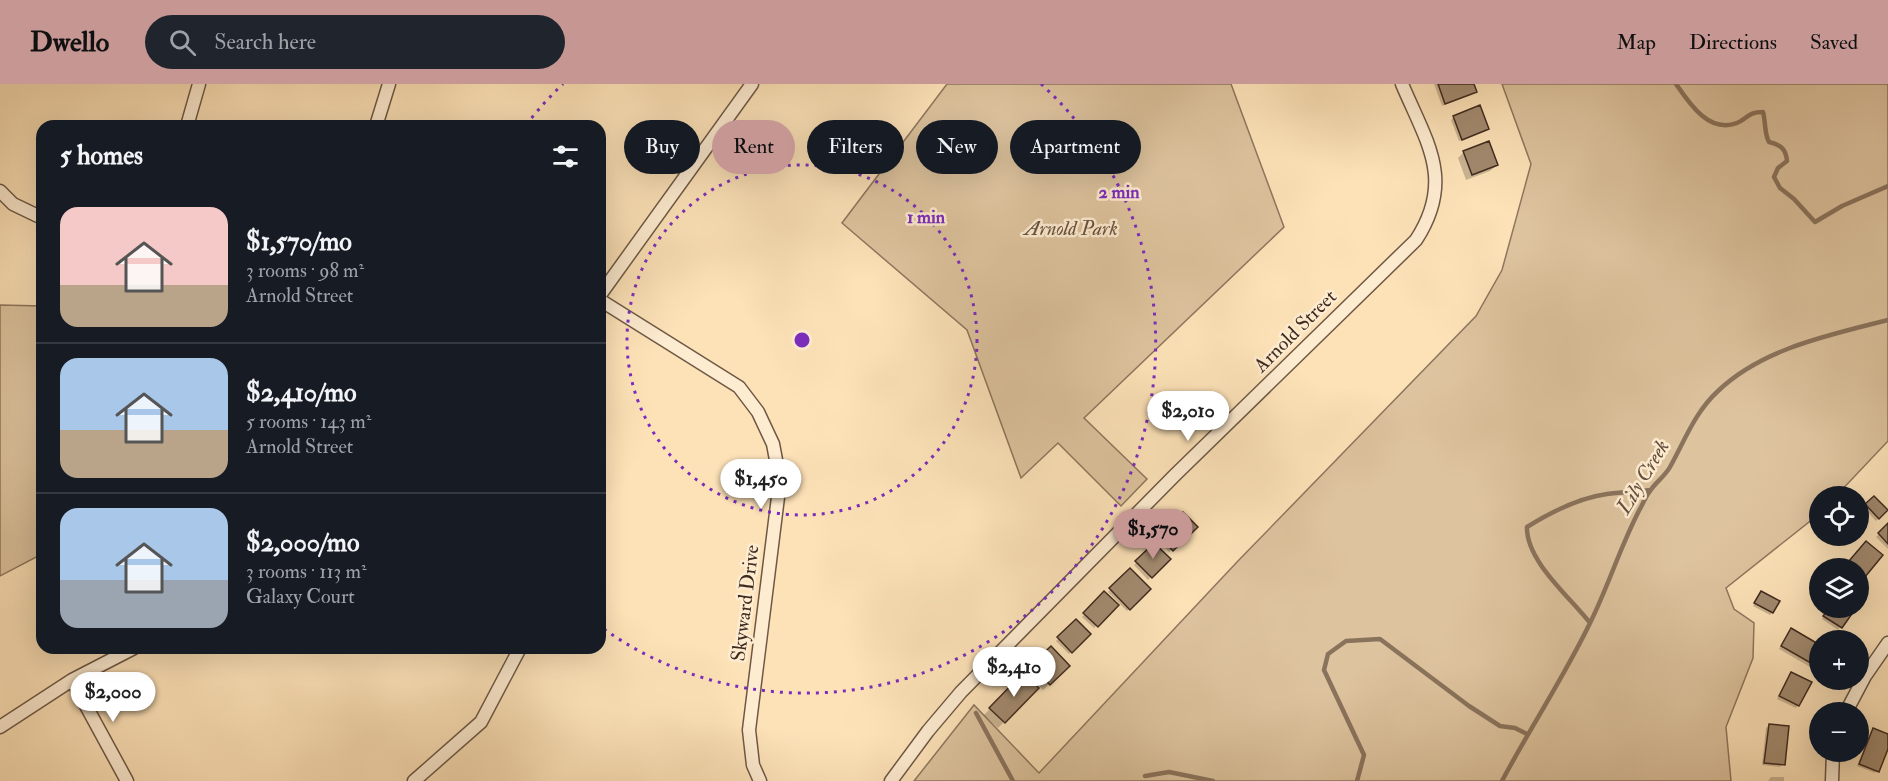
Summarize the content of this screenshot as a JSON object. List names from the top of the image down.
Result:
{
  "streets": {
    "street": ["Arnold Street", "Skyward Drive"]
  },
  "water": ["Lily Creek"],
  "parks": ["Arnold Park"],
  "page": {
    "header": "Dwello",
    "search": "Search here",
    "nav": ["Map", "Directions", "Saved"],
    "chip": [
      "Buy",
      "Rent",
      "Filters",
      "New",
      "Apartment"
    ],
    "heading": "5 homes",
    "list": [
      {
        "name": "$1,570/mo",
        "note": "3 rooms · 98 m² · Arnold Street"
      },
      {
        "name": "$2,410/mo",
        "note": "5 rooms · 143 m² · Arnold Street"
      },
      {
        "name": "$2,000/mo",
        "note": "3 rooms · 113 m² · Galaxy Court"
      }
    ],
    "price": [
      "$2,010",
      "$1,450",
      "$1,570",
      "$2,410",
      "$2,000"
    ],
    "map_buttons": ["+", "−"]
  },
  "rings": ["2 min", "1 min"]
}
